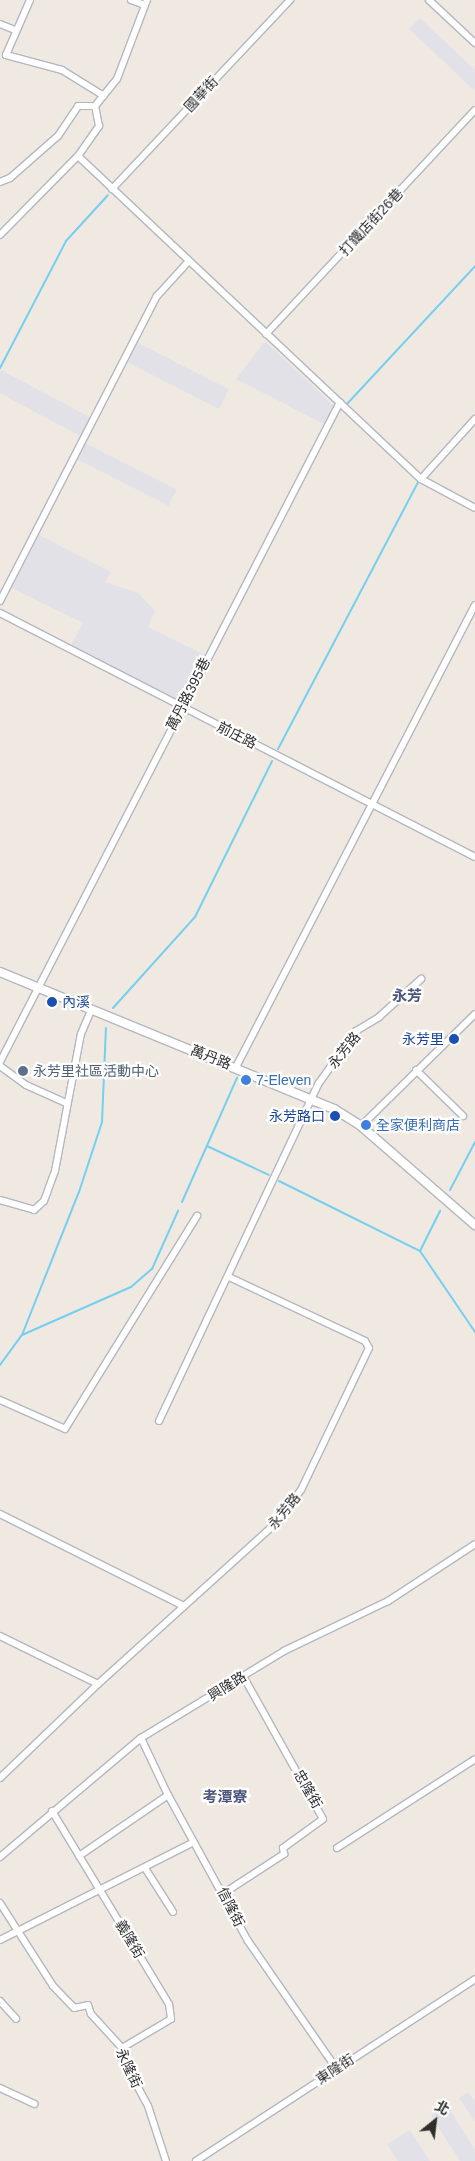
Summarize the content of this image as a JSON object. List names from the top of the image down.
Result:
{
  "streets": {
    "street": [
      "國華街",
      "打鐵店街26巷",
      "萬丹路395巷",
      "前庄路",
      "永芳路",
      "萬丹路",
      "興隆路",
      "忠隆街",
      "信隆街",
      "義隆街",
      "永隆街",
      "東隆街"
    ]
  },
  "crossings": [
    ["萬丹路395巷", "前庄路"],
    ["萬丹路395巷", "萬丹路"],
    ["永芳路", "萬丹路"],
    ["興隆路", "忠隆街"],
    ["興隆路", "信隆街"],
    ["興隆路", "義隆街"],
    ["忠隆街", "信隆街"],
    ["信隆街", "東隆街"],
    ["義隆街", "永隆街"]
  ],
  "districts": ["永芳", "考潭寮"],
  "places": [
    "內溪",
    "永芳里",
    "永芳里社區活動中心",
    "7-Eleven",
    "永芳路口",
    "全家便利商店"
  ],
  "north": "top right"
}
